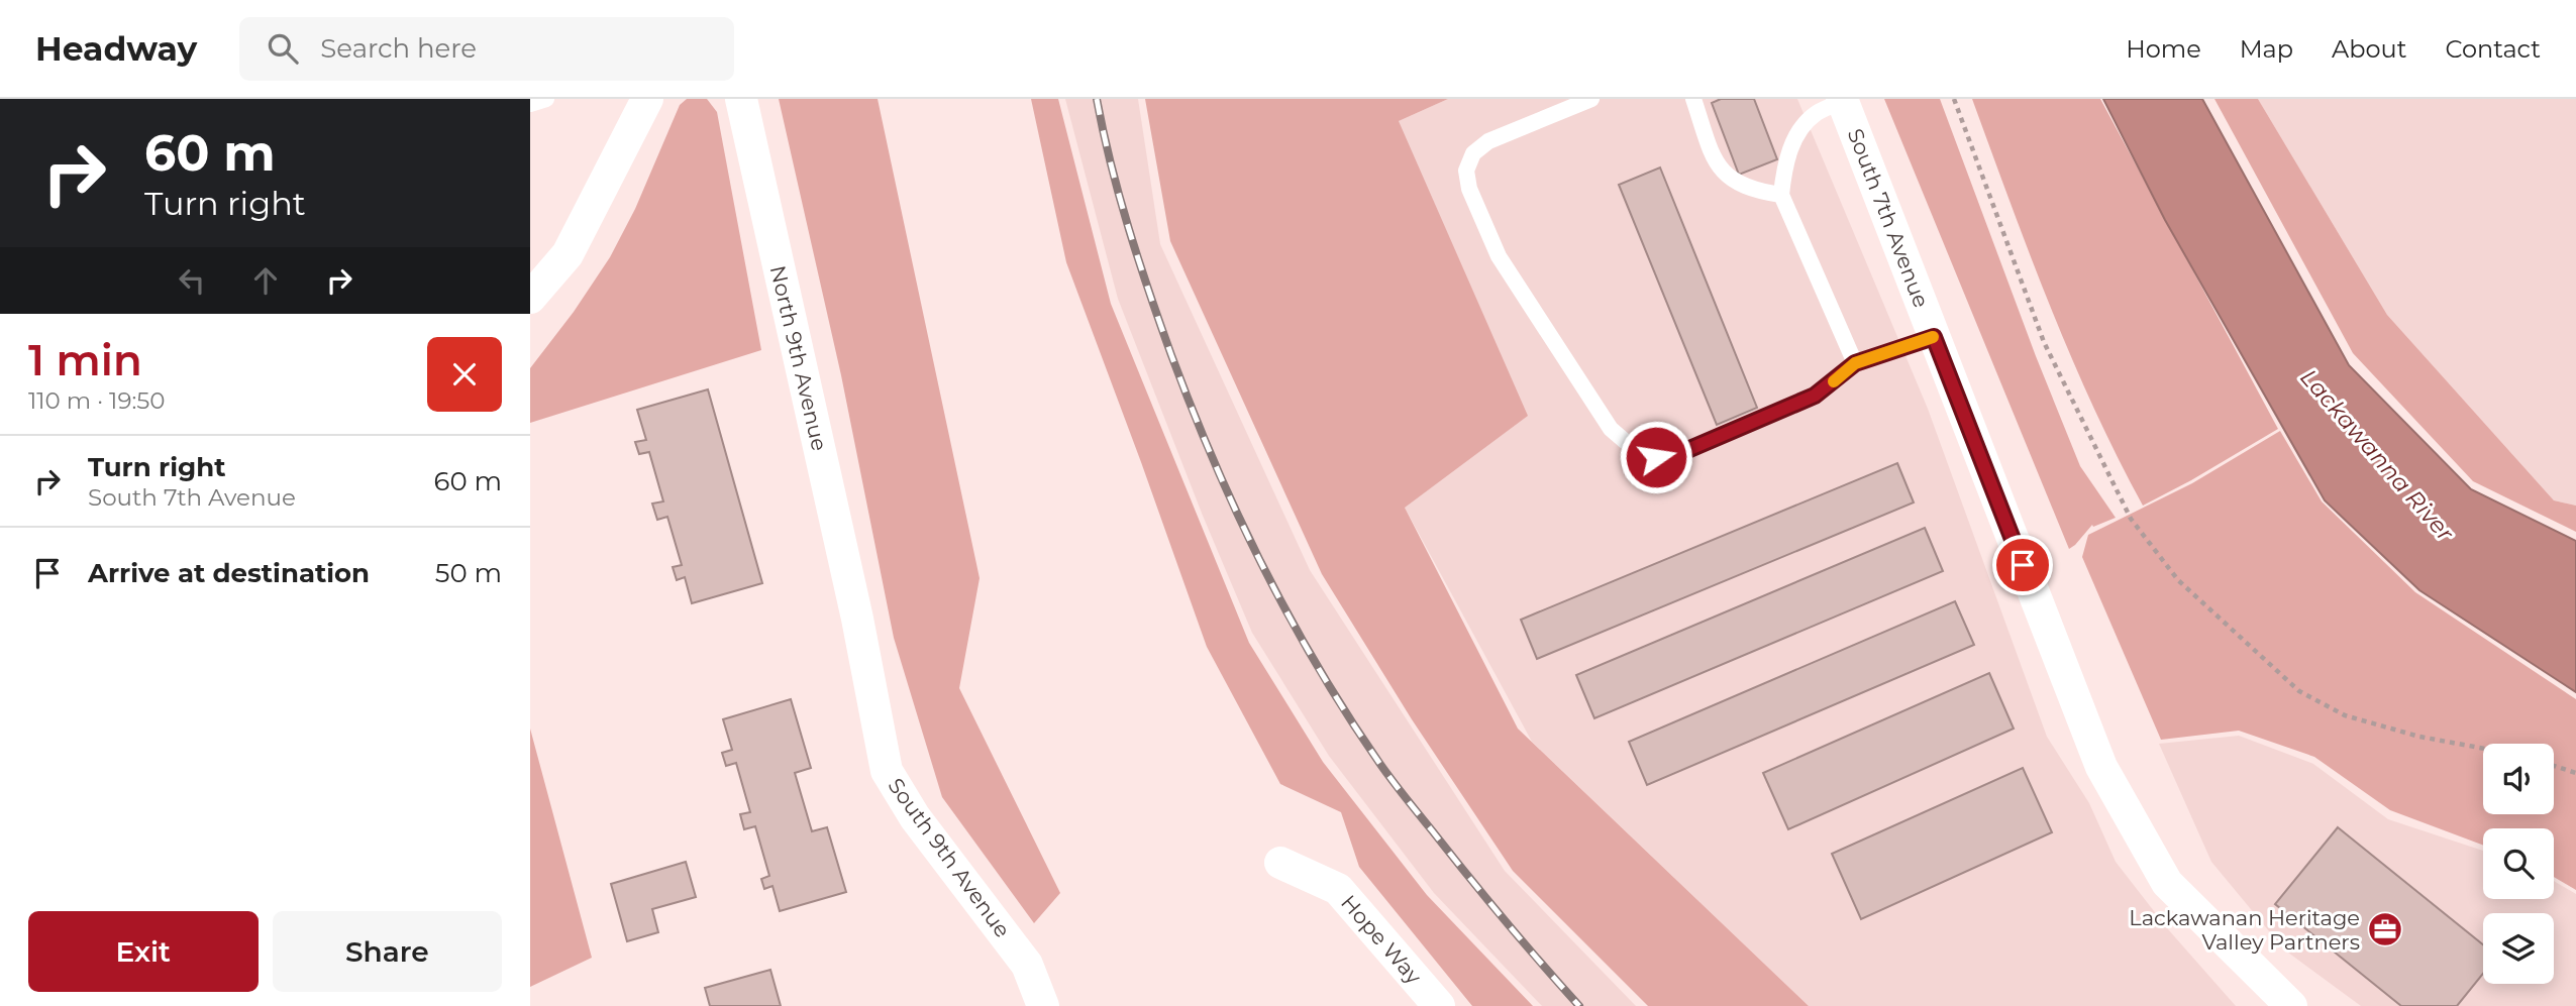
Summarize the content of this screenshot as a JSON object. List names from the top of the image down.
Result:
{
  "streets": {
    "street": [
      "South 7th Avenue",
      "North 9th Avenue",
      "South 9th Avenue",
      "Hope Way"
    ]
  },
  "crossings": [
    ["North 9th Avenue", "South 9th Avenue"]
  ],
  "water": ["Lackawanna River"],
  "places": {
    "office": ["Lackawanan Heritage Valley Partners"]
  },
  "page": {
    "header": "Headway",
    "search": "Search here",
    "nav": [
      "Home",
      "Map",
      "About",
      "Contact"
    ],
    "turn": ["60 m", "Turn right"],
    "heading": ["1 min", "110 m · 19:50"],
    "list": [
      {
        "name": "Turn right",
        "note": "South 7th Avenue",
        "value": "60 m"
      },
      {
        "name": "Arrive at destination",
        "value": "50 m"
      }
    ],
    "buttons": ["Exit", "Share"]
  }
}
